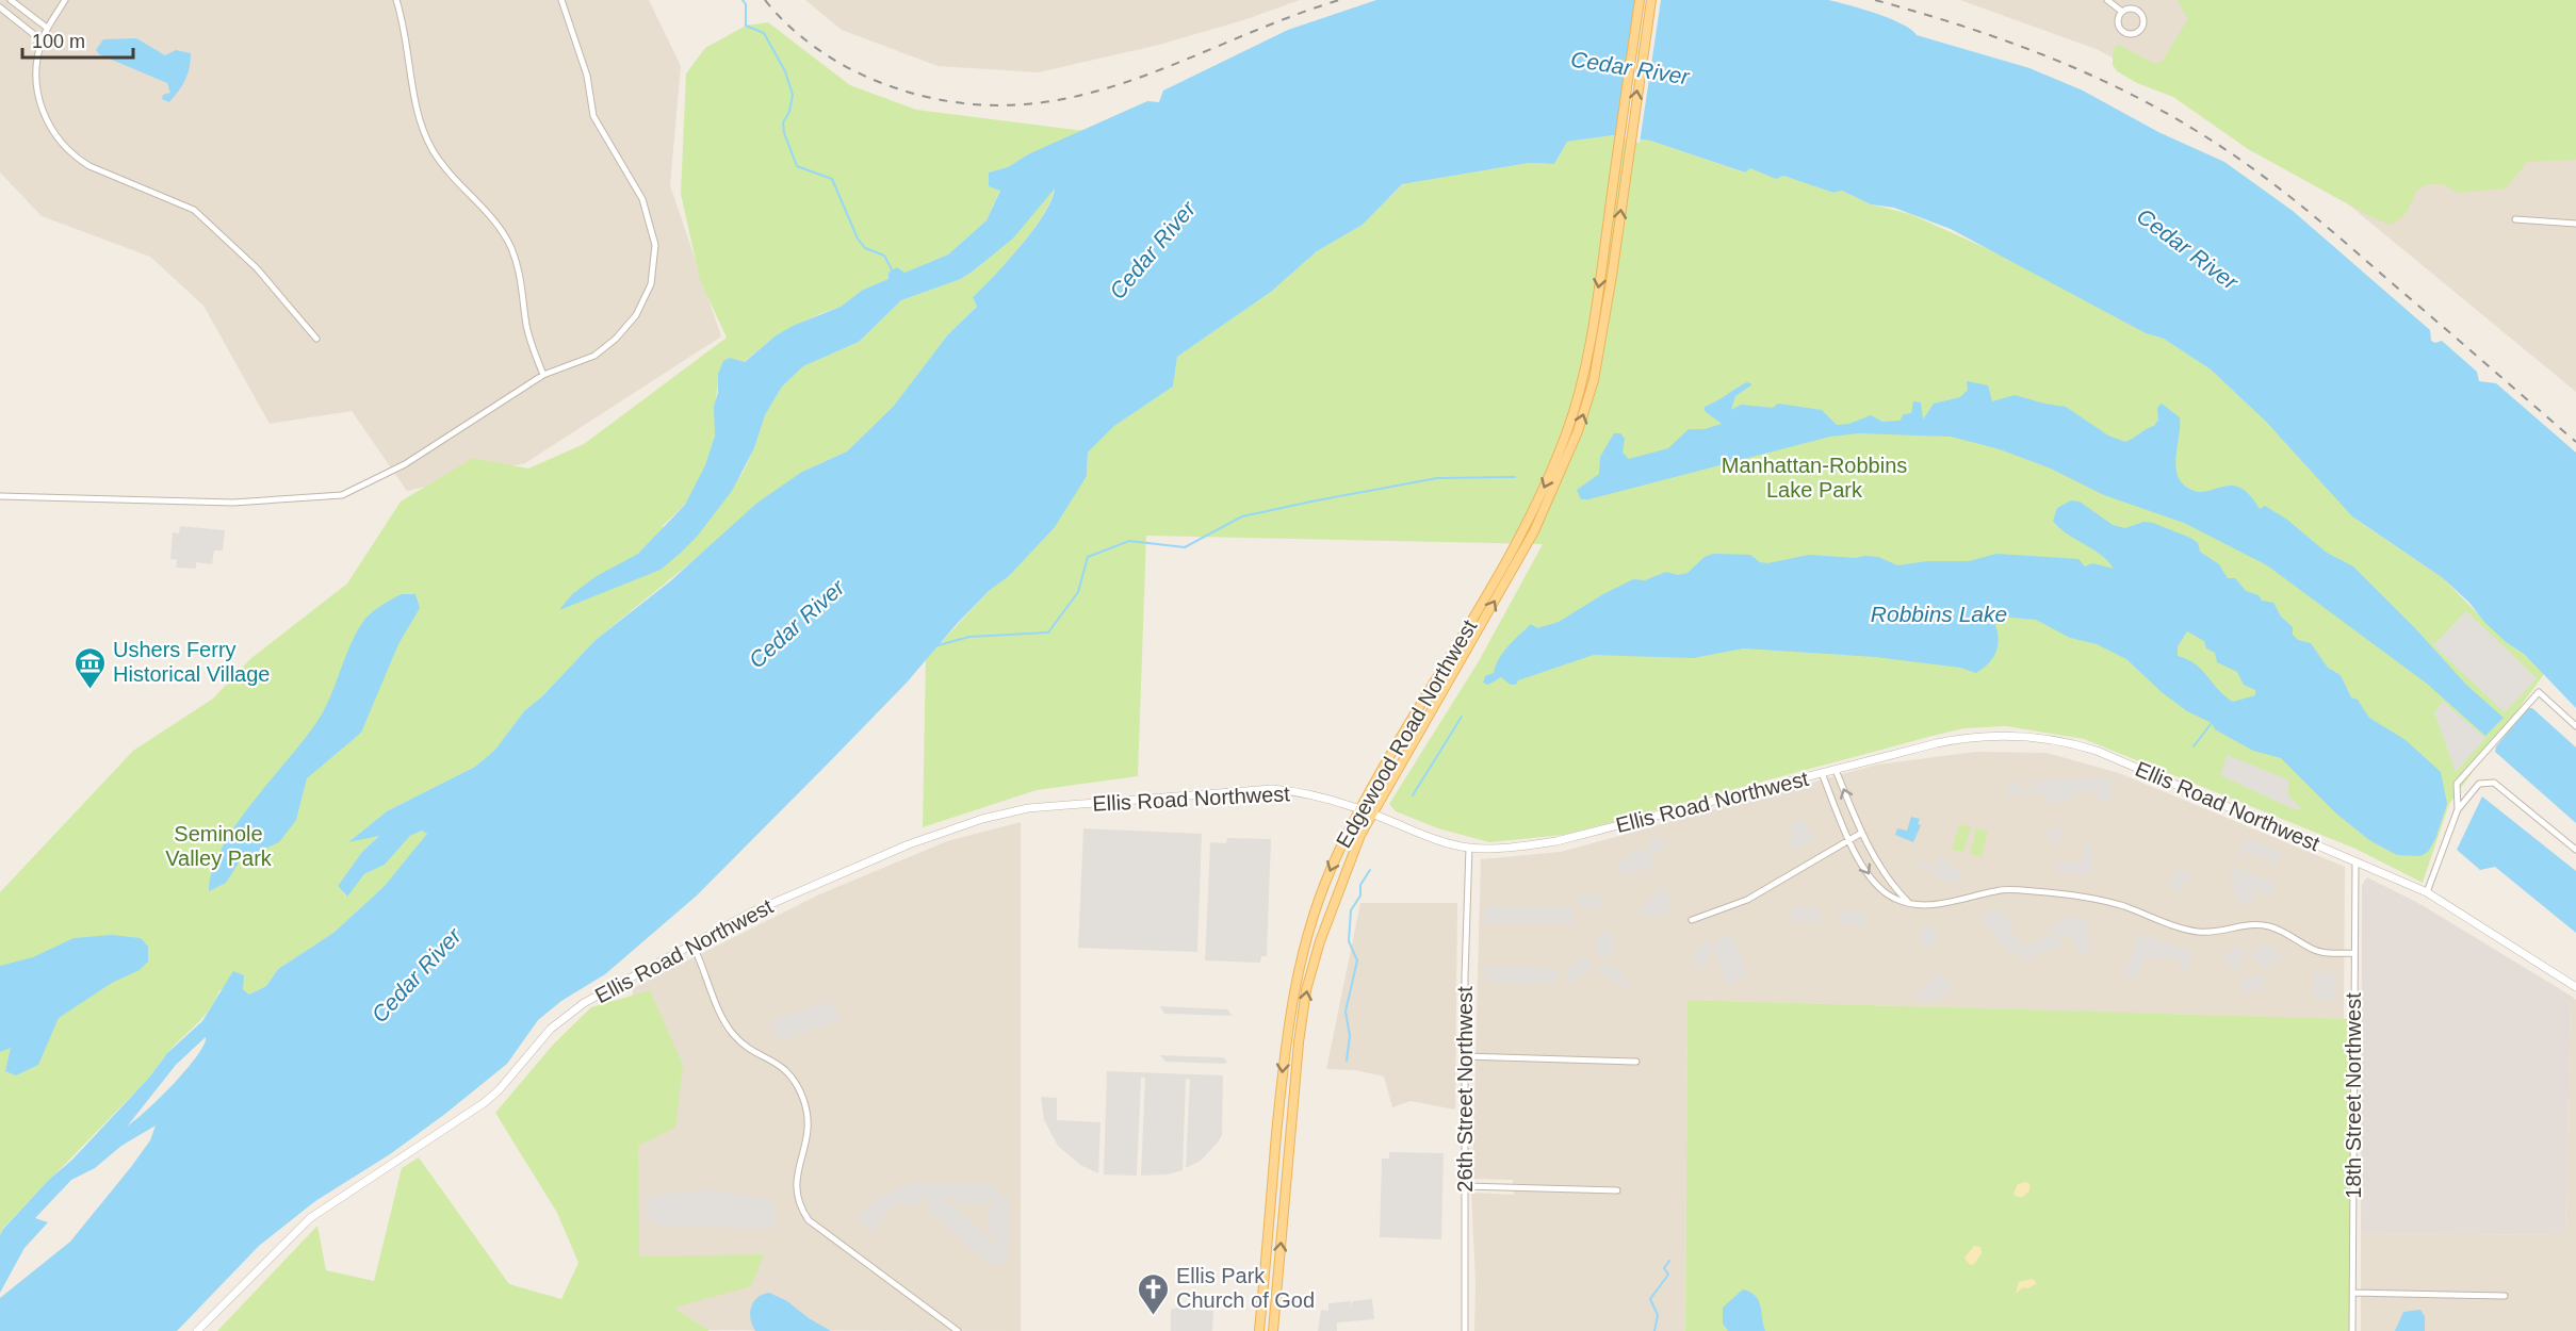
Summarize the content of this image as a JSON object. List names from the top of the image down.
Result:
{
  "streets": {
    "main road": ["Edgewood Road Northwest"],
    "street": ["Ellis Road Northwest", "26th Street Northwest", "18th Street Northwest"]
  },
  "crossings": [
    ["Edgewood Road Northwest", "Ellis Road Northwest"],
    ["Ellis Road Northwest", "26th Street Northwest"],
    ["Ellis Road Northwest", "18th Street Northwest"]
  ],
  "water": ["Cedar River", "Robbins Lake"],
  "parks": ["Manhattan-Robbins Lake Park", "Seminole Valley Park"],
  "places": {
    "museum": ["Ushers Ferry Historical Village"],
    "church": ["Ellis Park Church of God"]
  },
  "scale_bar": "100 m"
}
